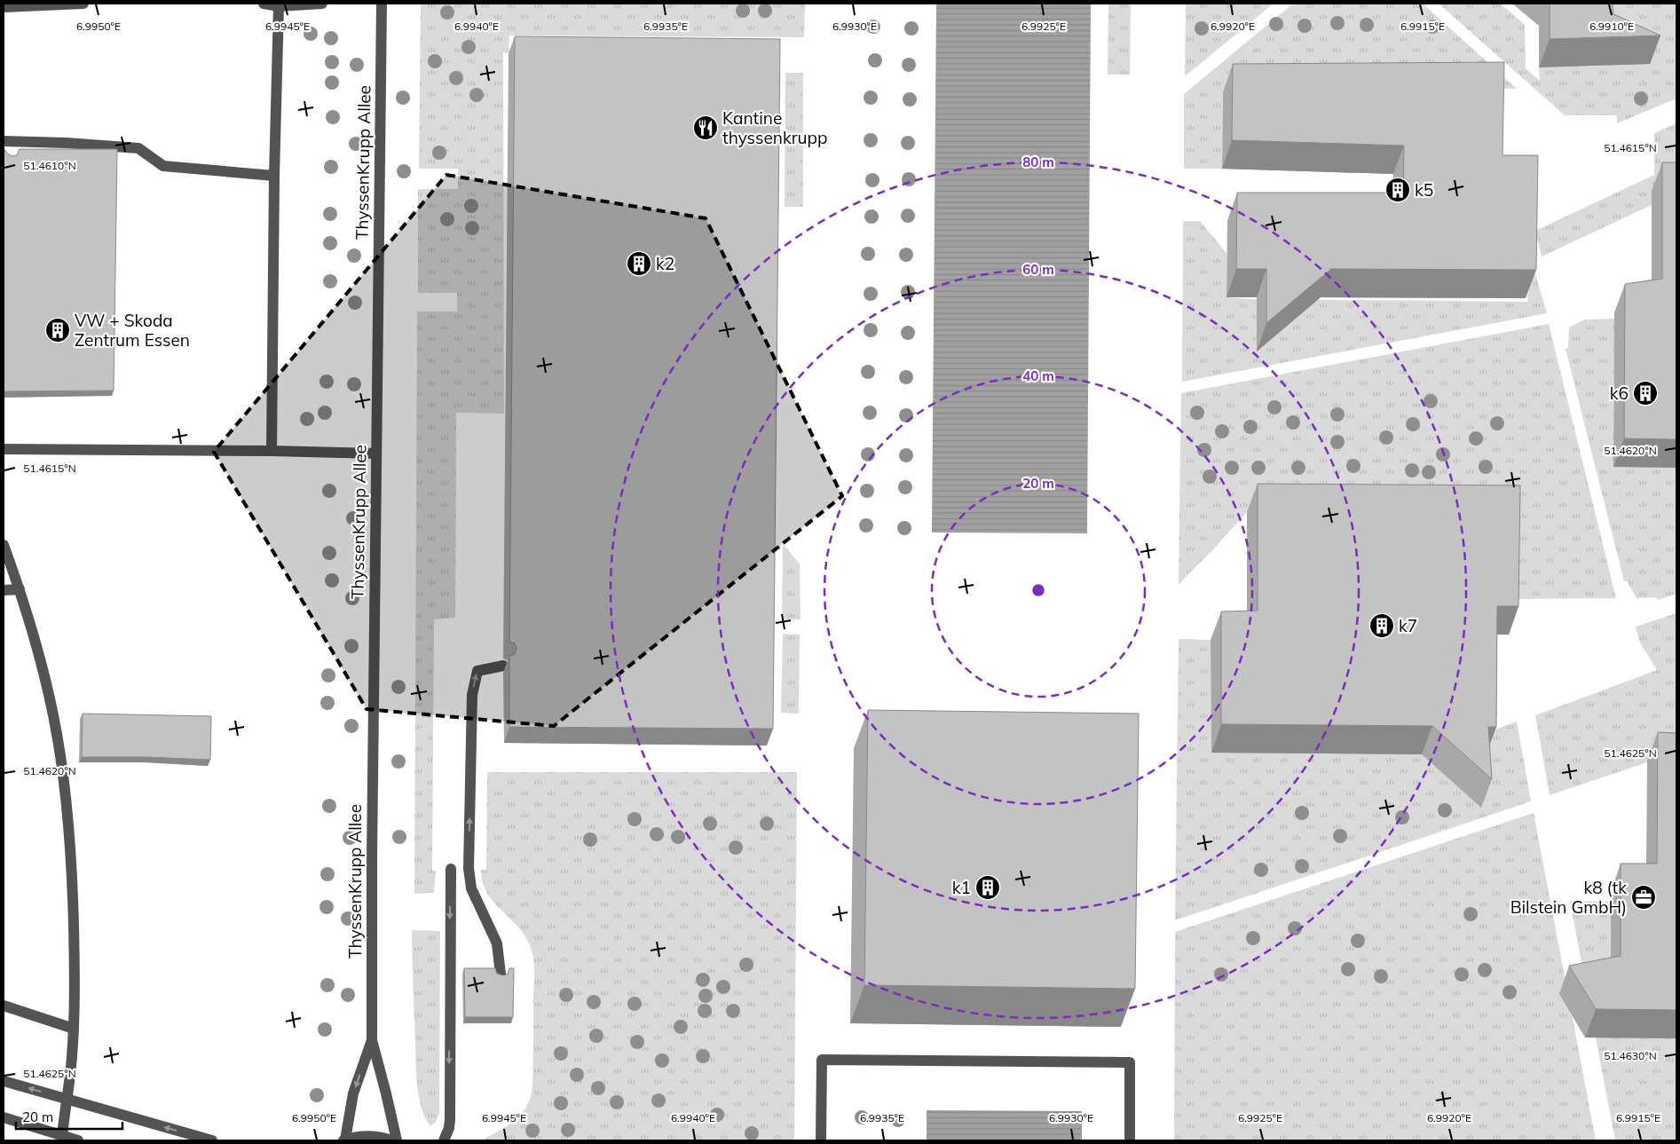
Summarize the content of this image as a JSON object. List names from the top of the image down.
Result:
{
  "streets": {
    "street": ["ThyssenKrupp Allee"]
  },
  "places": {
    "restaurant": ["Kantine thyssenkrupp"],
    "building": [
      "k5",
      "k2",
      "VW + Skoda Zentrum Essen",
      "k6",
      "k7",
      "k1"
    ],
    "office": ["k8 (tk Bilstein GmbH)"]
  },
  "scale_bar": "20 m",
  "coordinates": [
    "6.9950°E",
    "6.9945°E",
    "6.9940°E",
    "6.9935°E",
    "6.9930°E",
    "6.9925°E",
    "6.9920°E",
    "6.9915°E",
    "6.9910°E",
    "51.4615°N",
    "51.4610°N",
    "51.4620°N",
    "51.4625°N",
    "51.4630°N"
  ],
  "rings": [
    "80 m",
    "60 m",
    "40 m",
    "20 m"
  ]
}
